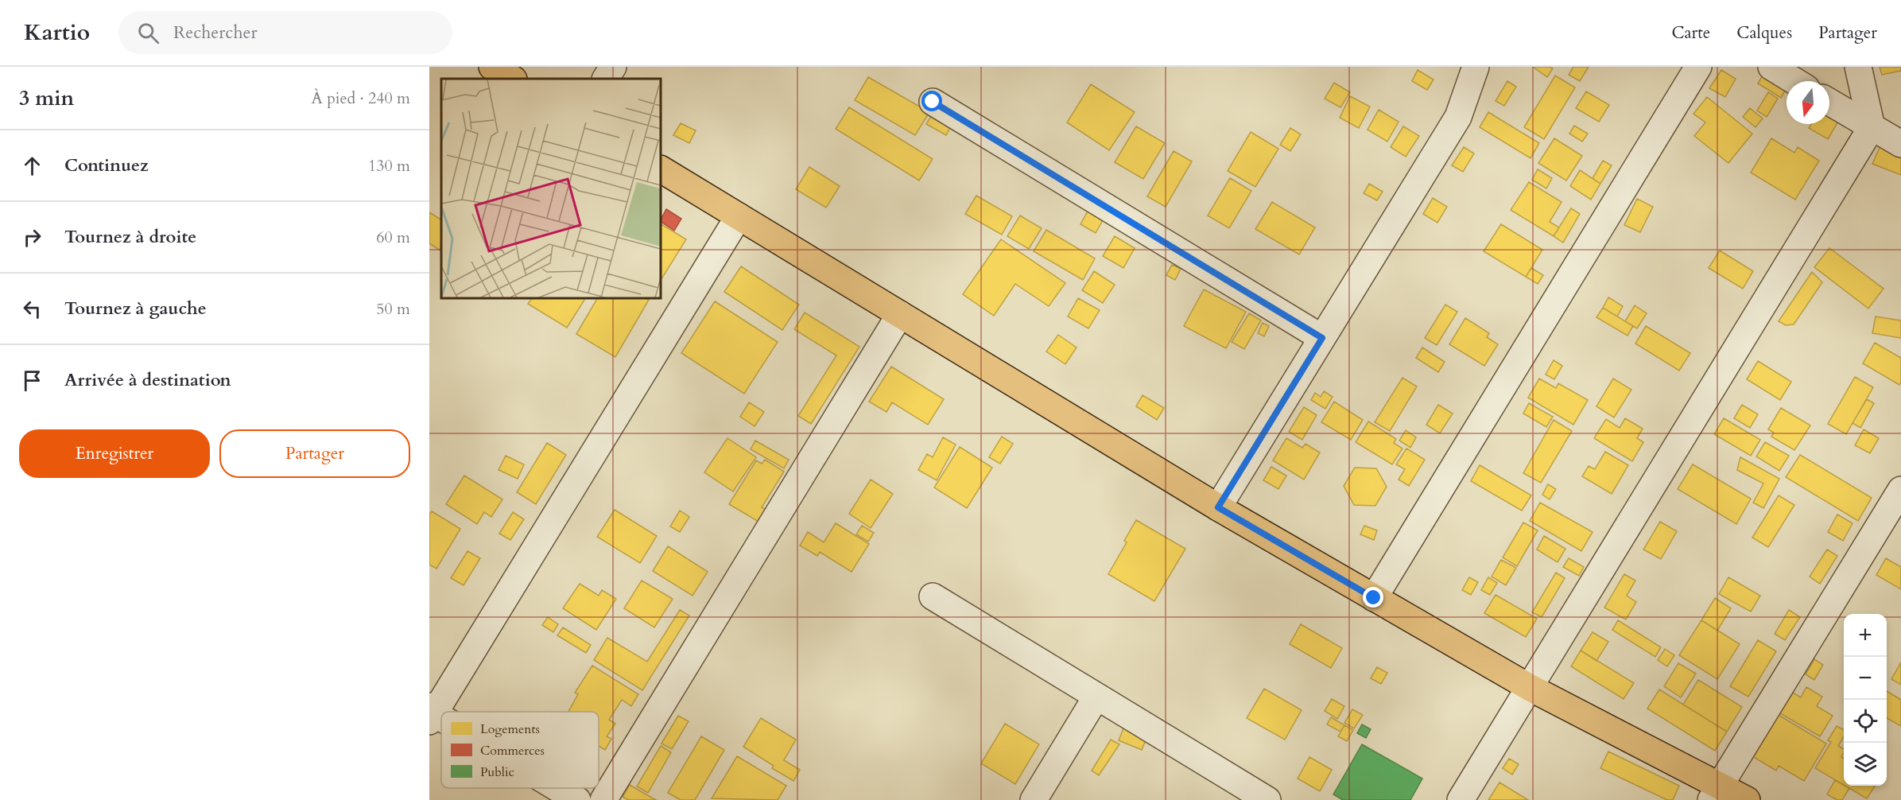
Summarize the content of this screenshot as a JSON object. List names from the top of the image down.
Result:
{
  "legend": ["Logements", "Commerces", "Public"],
  "north": "bottom",
  "page": {
    "header": "Kartio",
    "search": "Rechercher",
    "nav": ["Carte", "Calques", "Partager"],
    "heading": ["3 min", "À pied · 240 m"],
    "list": [
      ["Continuez", "130 m"],
      ["Tournez à droite", "60 m"],
      ["Tournez à gauche", "50 m"],
      "Arrivée à destination"
    ],
    "buttons": ["Enregistrer", "Partager"],
    "map_buttons": ["+", "−"]
  }
}
